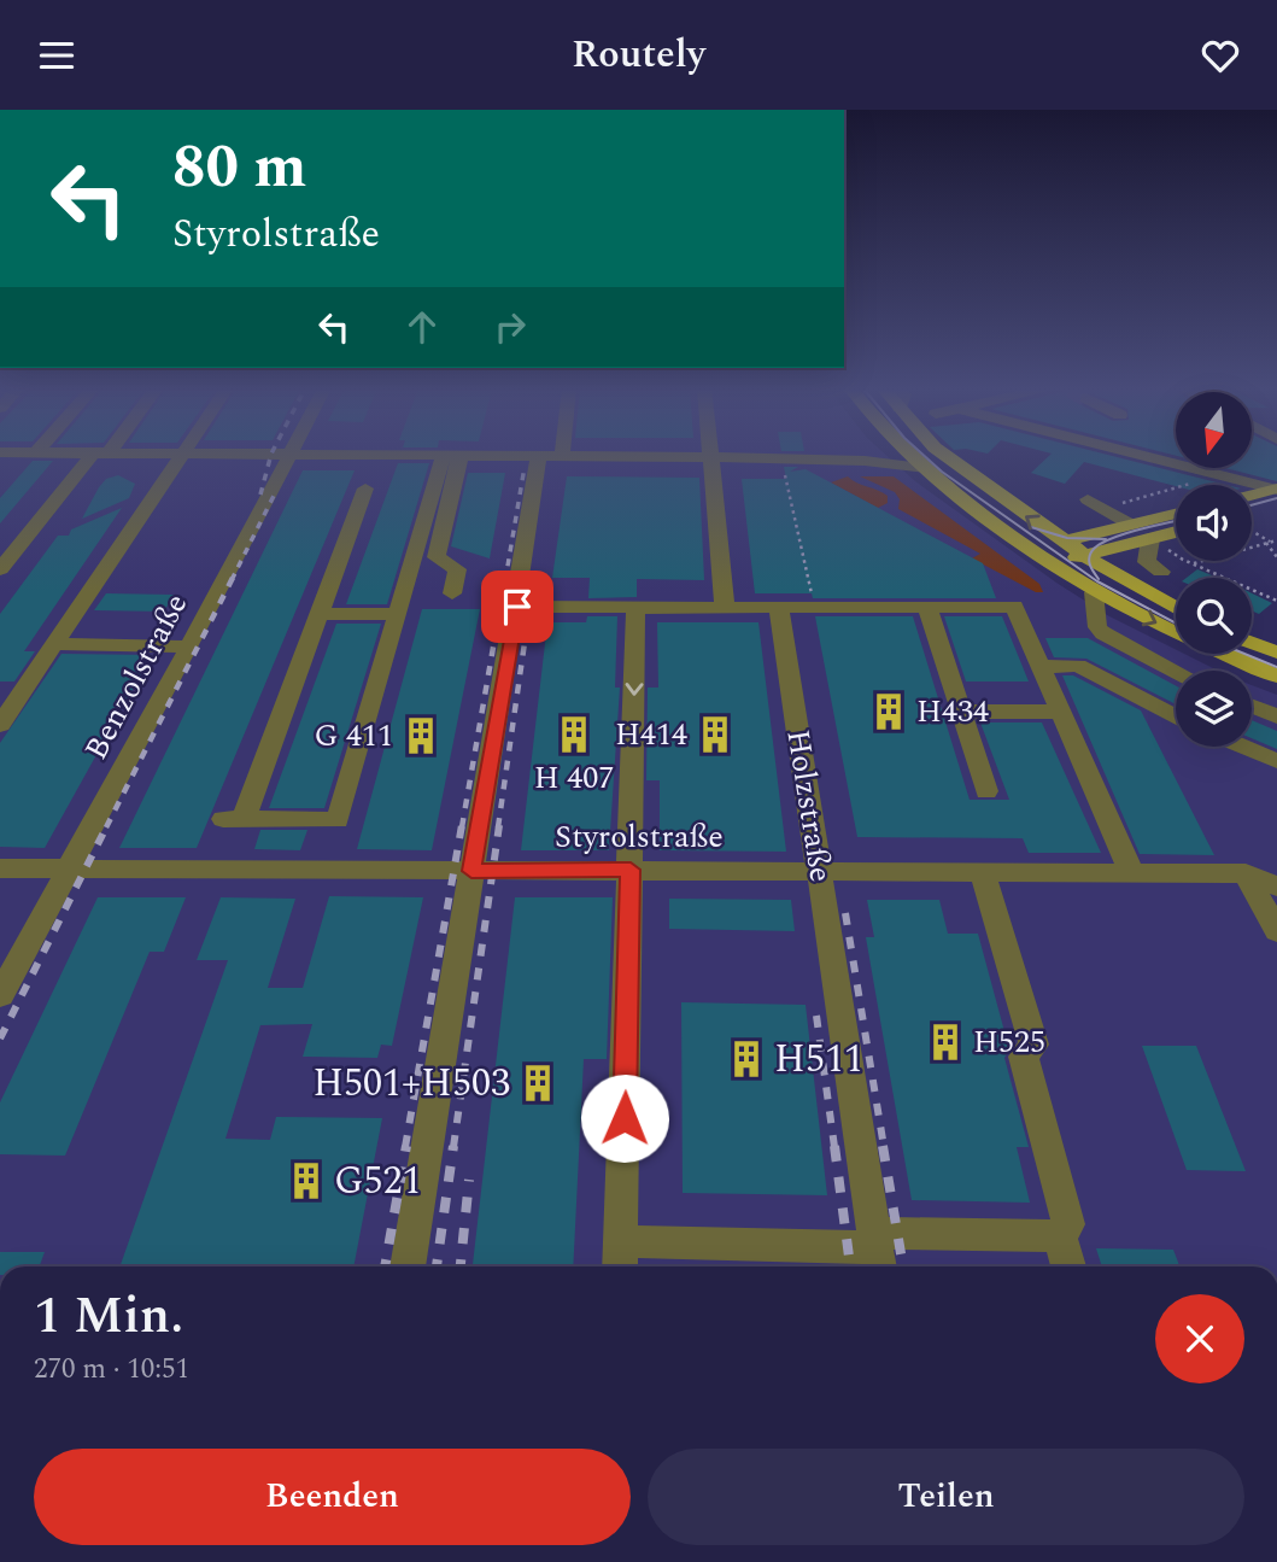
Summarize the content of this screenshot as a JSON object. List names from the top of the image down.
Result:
{
  "streets": {
    "street": ["Benzolstraße", "Holzstraße", "Styrolstraße"]
  },
  "crossings": [
    ["Benzolstraße", "Styrolstraße"],
    ["Holzstraße", "Styrolstraße"]
  ],
  "places": {
    "building": [
      "H434",
      "H 407",
      "H414",
      "G 411",
      "H525",
      "H511",
      "H501+H503",
      "G521"
    ]
  },
  "north": "bottom",
  "page": {
    "header": "Routely",
    "turn": ["80 m", "Styrolstraße"],
    "heading": ["1 Min.", "270 m · 10:51"],
    "buttons": ["Beenden", "Teilen"]
  }
}
